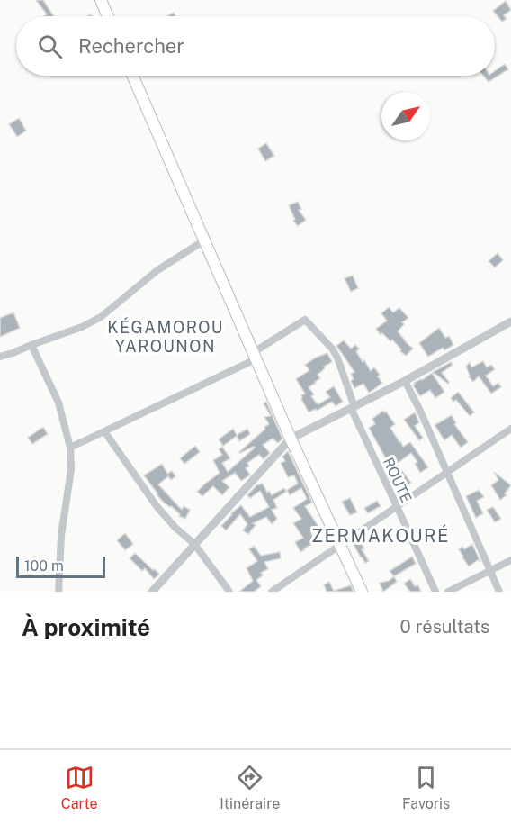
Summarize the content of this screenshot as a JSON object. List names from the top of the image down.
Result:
{
  "streets": {
    "street": ["ROUTE"]
  },
  "districts": ["KÉGAMOROU YAROUNON", "ZERMAKOURÉ"],
  "scale_bar": "100 m",
  "north": "top right",
  "page": {
    "search": "Rechercher",
    "scale": "100 m",
    "heading": ["À proximité", "0 résultats"],
    "nav": ["Carte", "Itinéraire", "Favoris"]
  }
}
